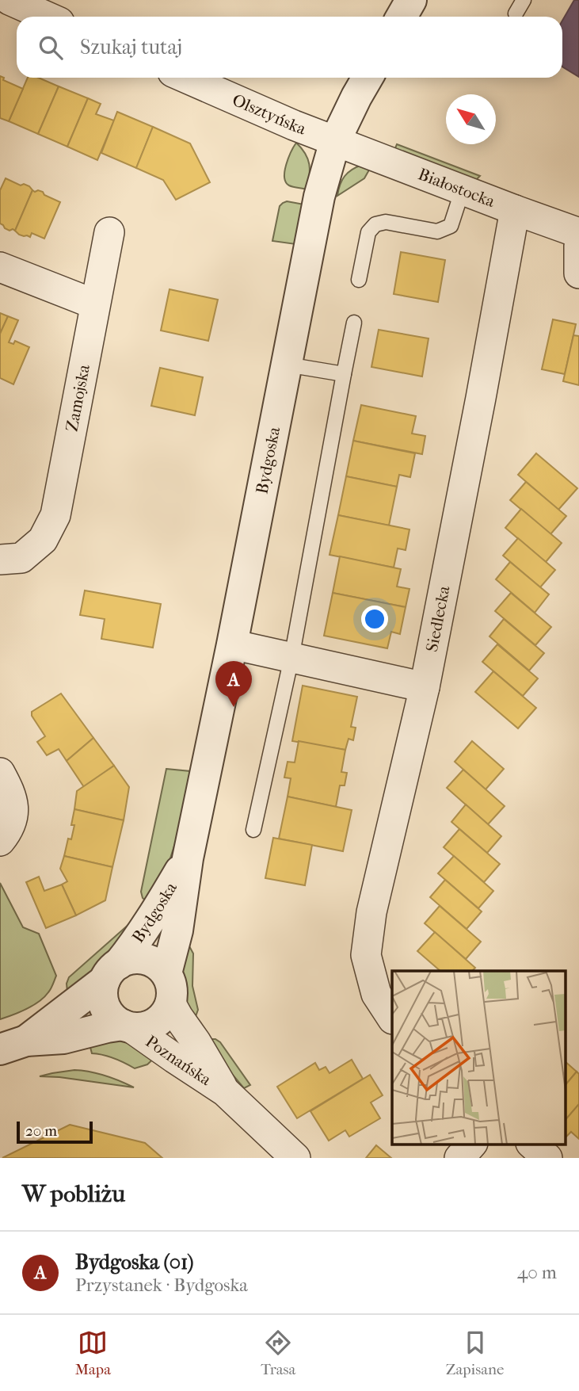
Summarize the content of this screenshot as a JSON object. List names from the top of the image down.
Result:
{
  "streets": {
    "street": [
      "Olsztyńska",
      "Białostocka",
      "Zamojska",
      "Bydgoska",
      "Siedlecka",
      "Poznańska"
    ]
  },
  "crossings": [
    ["Olsztyńska", "Białostocka"],
    ["Olsztyńska", "Bydgoska"],
    ["Białostocka", "Bydgoska"],
    ["Białostocka", "Siedlecka"],
    ["Bydgoska", "Poznańska"]
  ],
  "scale_bar": "20 m",
  "north": "top left",
  "page": {
    "search": "Szukaj tutaj",
    "pins": "A",
    "scale": "20 m",
    "heading": "W pobliżu",
    "list": [
      {
        "mark": "A",
        "name": "Bydgoska (01)",
        "note": "Przystanek · Bydgoska",
        "value": "40 m"
      }
    ],
    "nav": ["Mapa", "Trasa", "Zapisane"]
  }
}
